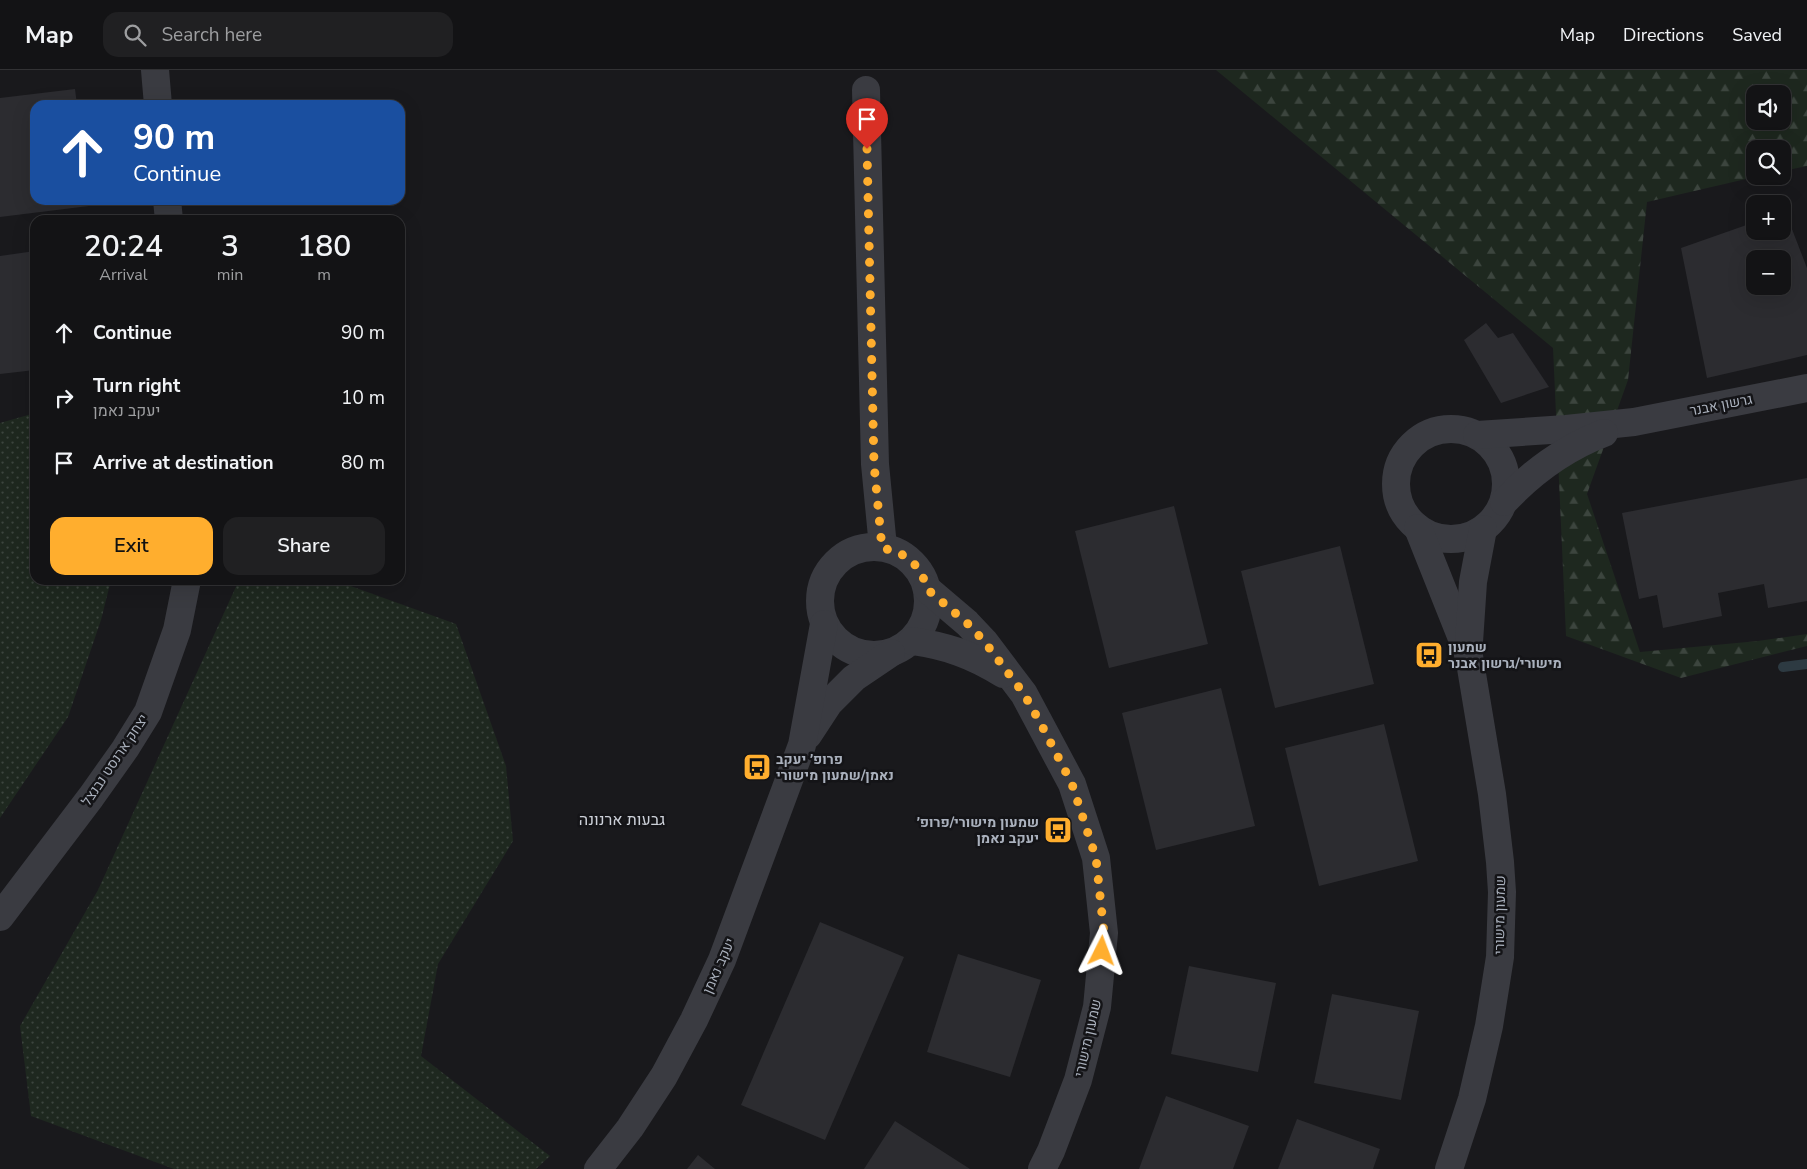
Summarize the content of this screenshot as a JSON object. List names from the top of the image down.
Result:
{
  "streets": {
    "street": [
      "גרשון אבנר",
      "יצחק ארנסט נבנצל",
      "שמעון מישורי",
      "יעקב נאמן"
    ]
  },
  "crossings": [
    ["גרשון אבנר", "שמעון מישורי"],
    ["שמעון מישורי", "יעקב נאמן"]
  ],
  "districts": ["גבעות ארנונה"],
  "places": {
    "bus stop": ["שמעון מישורי/גרשון אבנר", "פרופ׳ יעקב נאמן/שמעון מישורי", "שמעון מישורי/פרופ׳ יעקב נאמן"]
  },
  "page": {
    "header": "Map",
    "search": "Search here",
    "nav": ["Map", "Directions", "Saved"],
    "map_buttons": ["+", "−"],
    "turn": ["90 m", "Continue"],
    "eta": [
      "20:24",
      "Arrival",
      "3",
      "min",
      "180",
      "m"
    ],
    "list": [
      {
        "name": "Continue",
        "value": "90 m"
      },
      {
        "name": "Turn right",
        "note": "יעקב נאמן",
        "value": "10 m"
      },
      {
        "name": "Arrive at destination",
        "value": "80 m"
      }
    ],
    "buttons": ["Exit", "Share"]
  }
}
